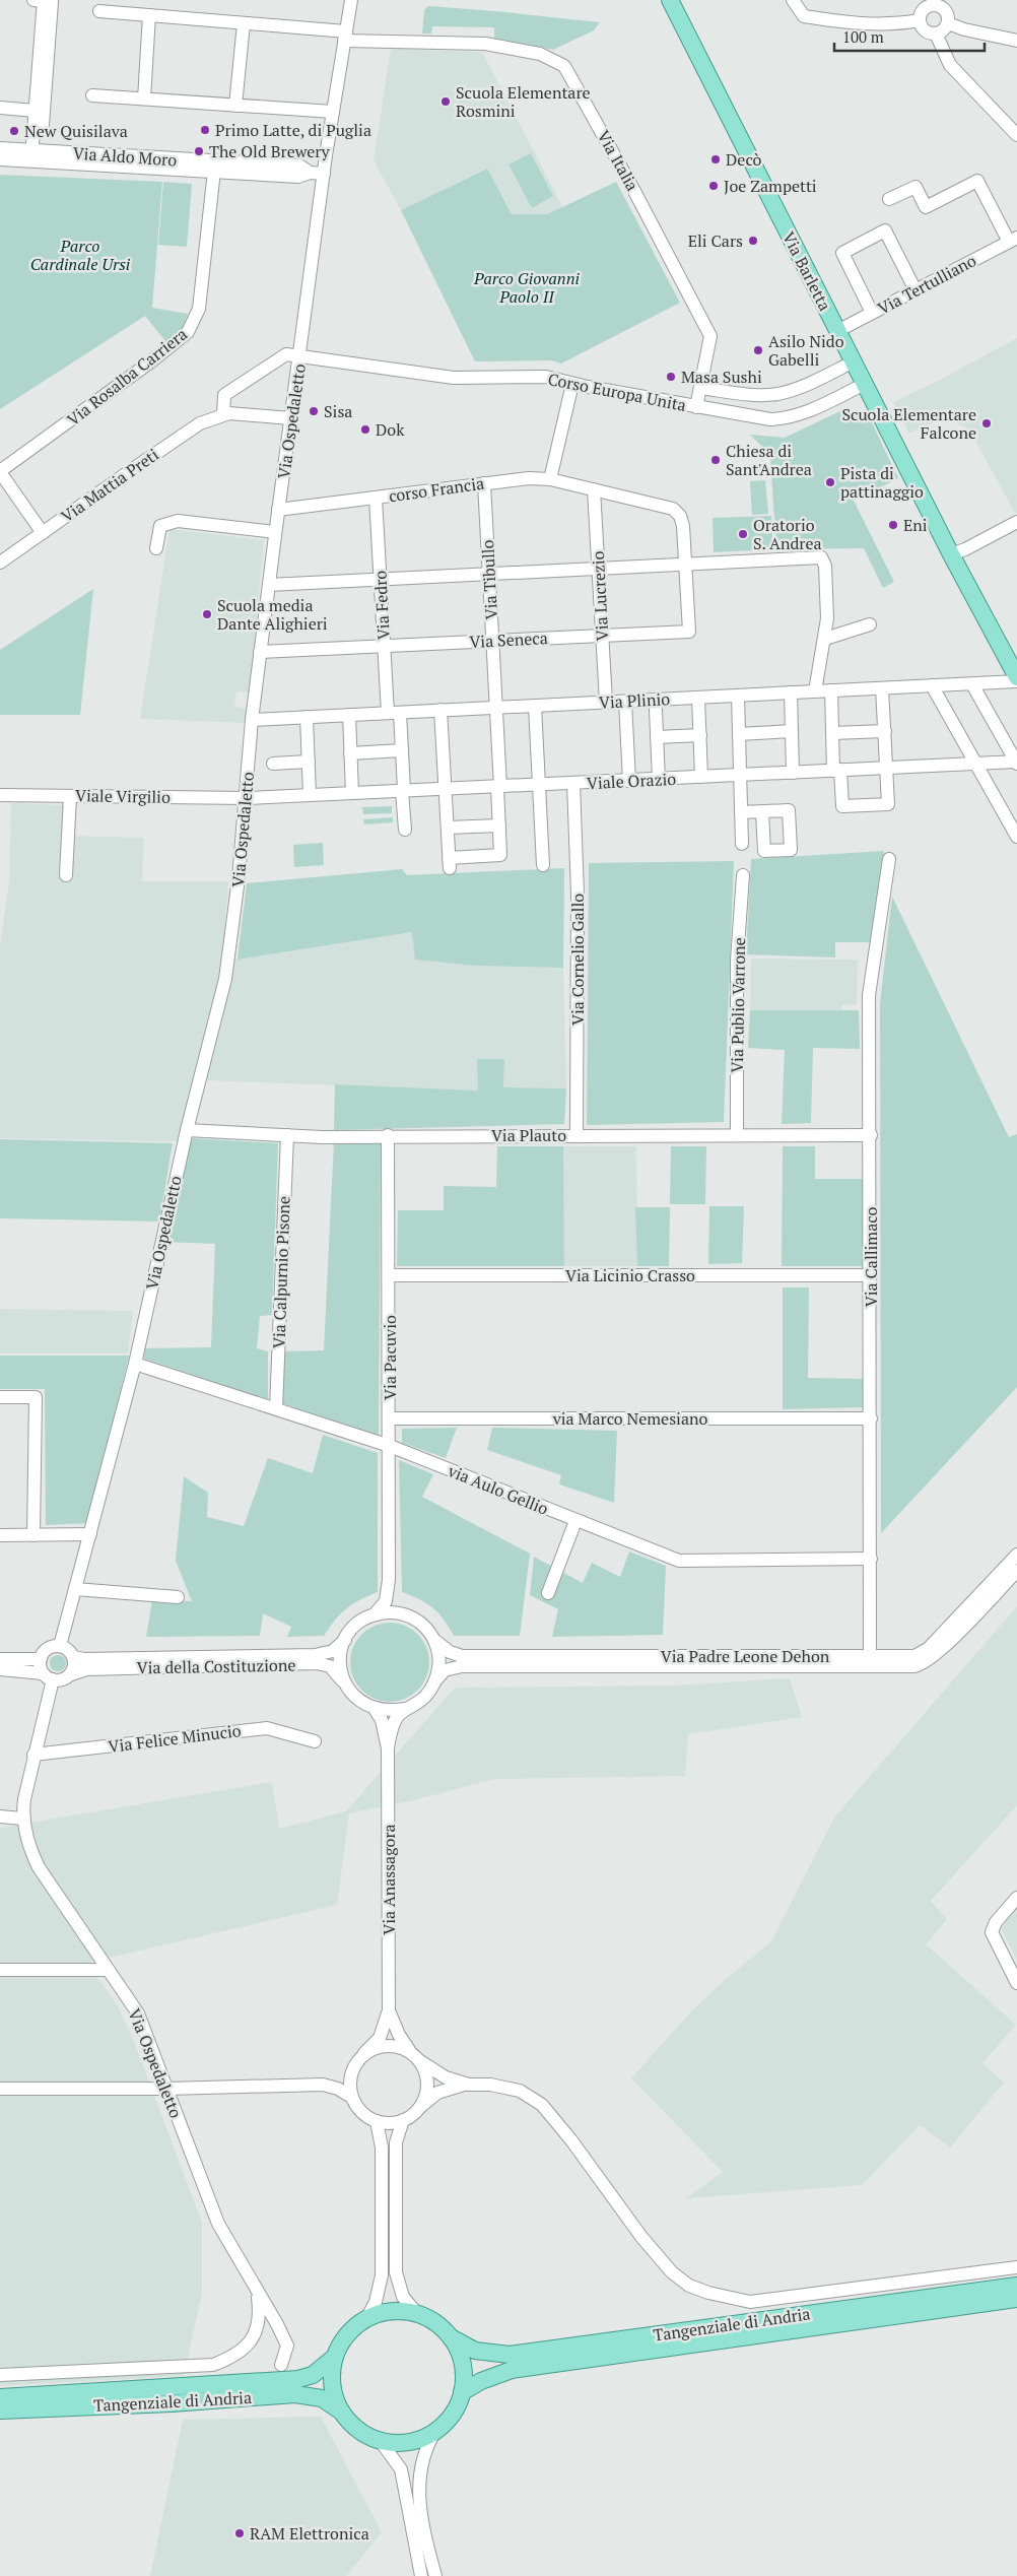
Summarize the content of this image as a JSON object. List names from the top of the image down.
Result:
{
  "streets": {
    "main road": ["Via Barletta", "Tangenziale di Andria"],
    "street": [
      "Via Aldo Moro",
      "Via Italia",
      "Via Tertulliano",
      "Via Rosalba Carriera",
      "Corso Europa Unita",
      "Via Ospedaletto",
      "Via Mattia Preti",
      "corso Francia",
      "Via Tibullo",
      "Via Lucrezio",
      "Via Fedro",
      "Via Seneca",
      "Via Plinio",
      "Viale Orazio",
      "Viale Virgilio",
      "Via Cornelio Gallo",
      "Via Publio Varrone",
      "Via Plauto",
      "Via Callimaco",
      "Via Calpurnio Pisone",
      "Via Licinio Crasso",
      "Via Pacuvio",
      "via Marco Nemesiano",
      "via Aulo Gellio",
      "Via Padre Leone Dehon",
      "Via della Costituzione",
      "Via Felice Minucio",
      "Via Anassagora"
    ]
  },
  "crossings": [
    ["Via Aldo Moro", "Via Rosalba Carriera"],
    ["Via Aldo Moro", "Via Ospedaletto"],
    ["Via Italia", "Corso Europa Unita"],
    ["Via Italia", "Via Ospedaletto"],
    ["Via Barletta", "Via Tertulliano"],
    ["Via Barletta", "Corso Europa Unita"],
    ["Corso Europa Unita", "Via Ospedaletto"],
    ["Via Ospedaletto", "Via Mattia Preti"],
    ["Via Ospedaletto", "corso Francia"],
    ["Via Ospedaletto", "Via Seneca"],
    ["Via Ospedaletto", "Via Plinio"],
    ["Via Ospedaletto", "Viale Orazio"],
    ["Via Ospedaletto", "Viale Virgilio"],
    ["Via Ospedaletto", "Via Plauto"],
    ["Via Ospedaletto", "via Aulo Gellio"],
    ["Via Ospedaletto", "Via della Costituzione"],
    ["Via Ospedaletto", "Via Felice Minucio"],
    ["corso Francia", "Via Tibullo"],
    ["corso Francia", "Via Lucrezio"],
    ["corso Francia", "Via Fedro"],
    ["corso Francia", "Via Seneca"],
    ["Via Tibullo", "Via Seneca"],
    ["Via Tibullo", "Via Plinio"],
    ["Via Tibullo", "Viale Orazio"],
    ["Via Lucrezio", "Via Seneca"],
    ["Via Lucrezio", "Via Plinio"],
    ["Via Fedro", "Via Seneca"],
    ["Via Fedro", "Via Plinio"],
    ["Via Fedro", "Viale Orazio"],
    ["Viale Orazio", "Viale Virgilio"],
    ["Viale Orazio", "Via Cornelio Gallo"],
    ["Via Cornelio Gallo", "Via Plauto"],
    ["Via Publio Varrone", "Via Plauto"],
    ["Via Plauto", "Via Callimaco"],
    ["Via Plauto", "Via Calpurnio Pisone"],
    ["Via Plauto", "Via Pacuvio"],
    ["Via Callimaco", "Via Licinio Crasso"],
    ["Via Callimaco", "via Marco Nemesiano"],
    ["Via Callimaco", "via Aulo Gellio"],
    ["Via Callimaco", "Via Padre Leone Dehon"],
    ["Via Calpurnio Pisone", "via Aulo Gellio"],
    ["Via Licinio Crasso", "Via Pacuvio"],
    ["Via Pacuvio", "via Marco Nemesiano"],
    ["Via Pacuvio", "via Aulo Gellio"],
    ["Via Pacuvio", "Via Padre Leone Dehon"],
    ["Via Pacuvio", "Via della Costituzione"],
    ["Via Pacuvio", "Via Anassagora"],
    ["Via Padre Leone Dehon", "Via della Costituzione"],
    ["Via Padre Leone Dehon", "Via Anassagora"],
    ["Via della Costituzione", "Via Anassagora"]
  ],
  "parks": ["Parco Cardinale Ursi", "Parco Giovanni Paolo II"],
  "places": [
    "Scuola Elementare Rosmini",
    "Primo Latte, di Puglia",
    "New Quisilava",
    "The Old Brewery",
    "Decò",
    "Joe Zampetti",
    "Eli Cars",
    "Asilo Nido Gabelli",
    "Masa Sushi",
    "Sisa",
    "Scuola Elementare Falcone",
    "Dok",
    "Chiesa di Sant'Andrea",
    "Pista di pattinaggio",
    "Eni",
    "Oratorio S. Andrea",
    "Scuola media Dante Alighieri",
    "RAM Elettronica"
  ],
  "scale_bar": "100 m"
}
